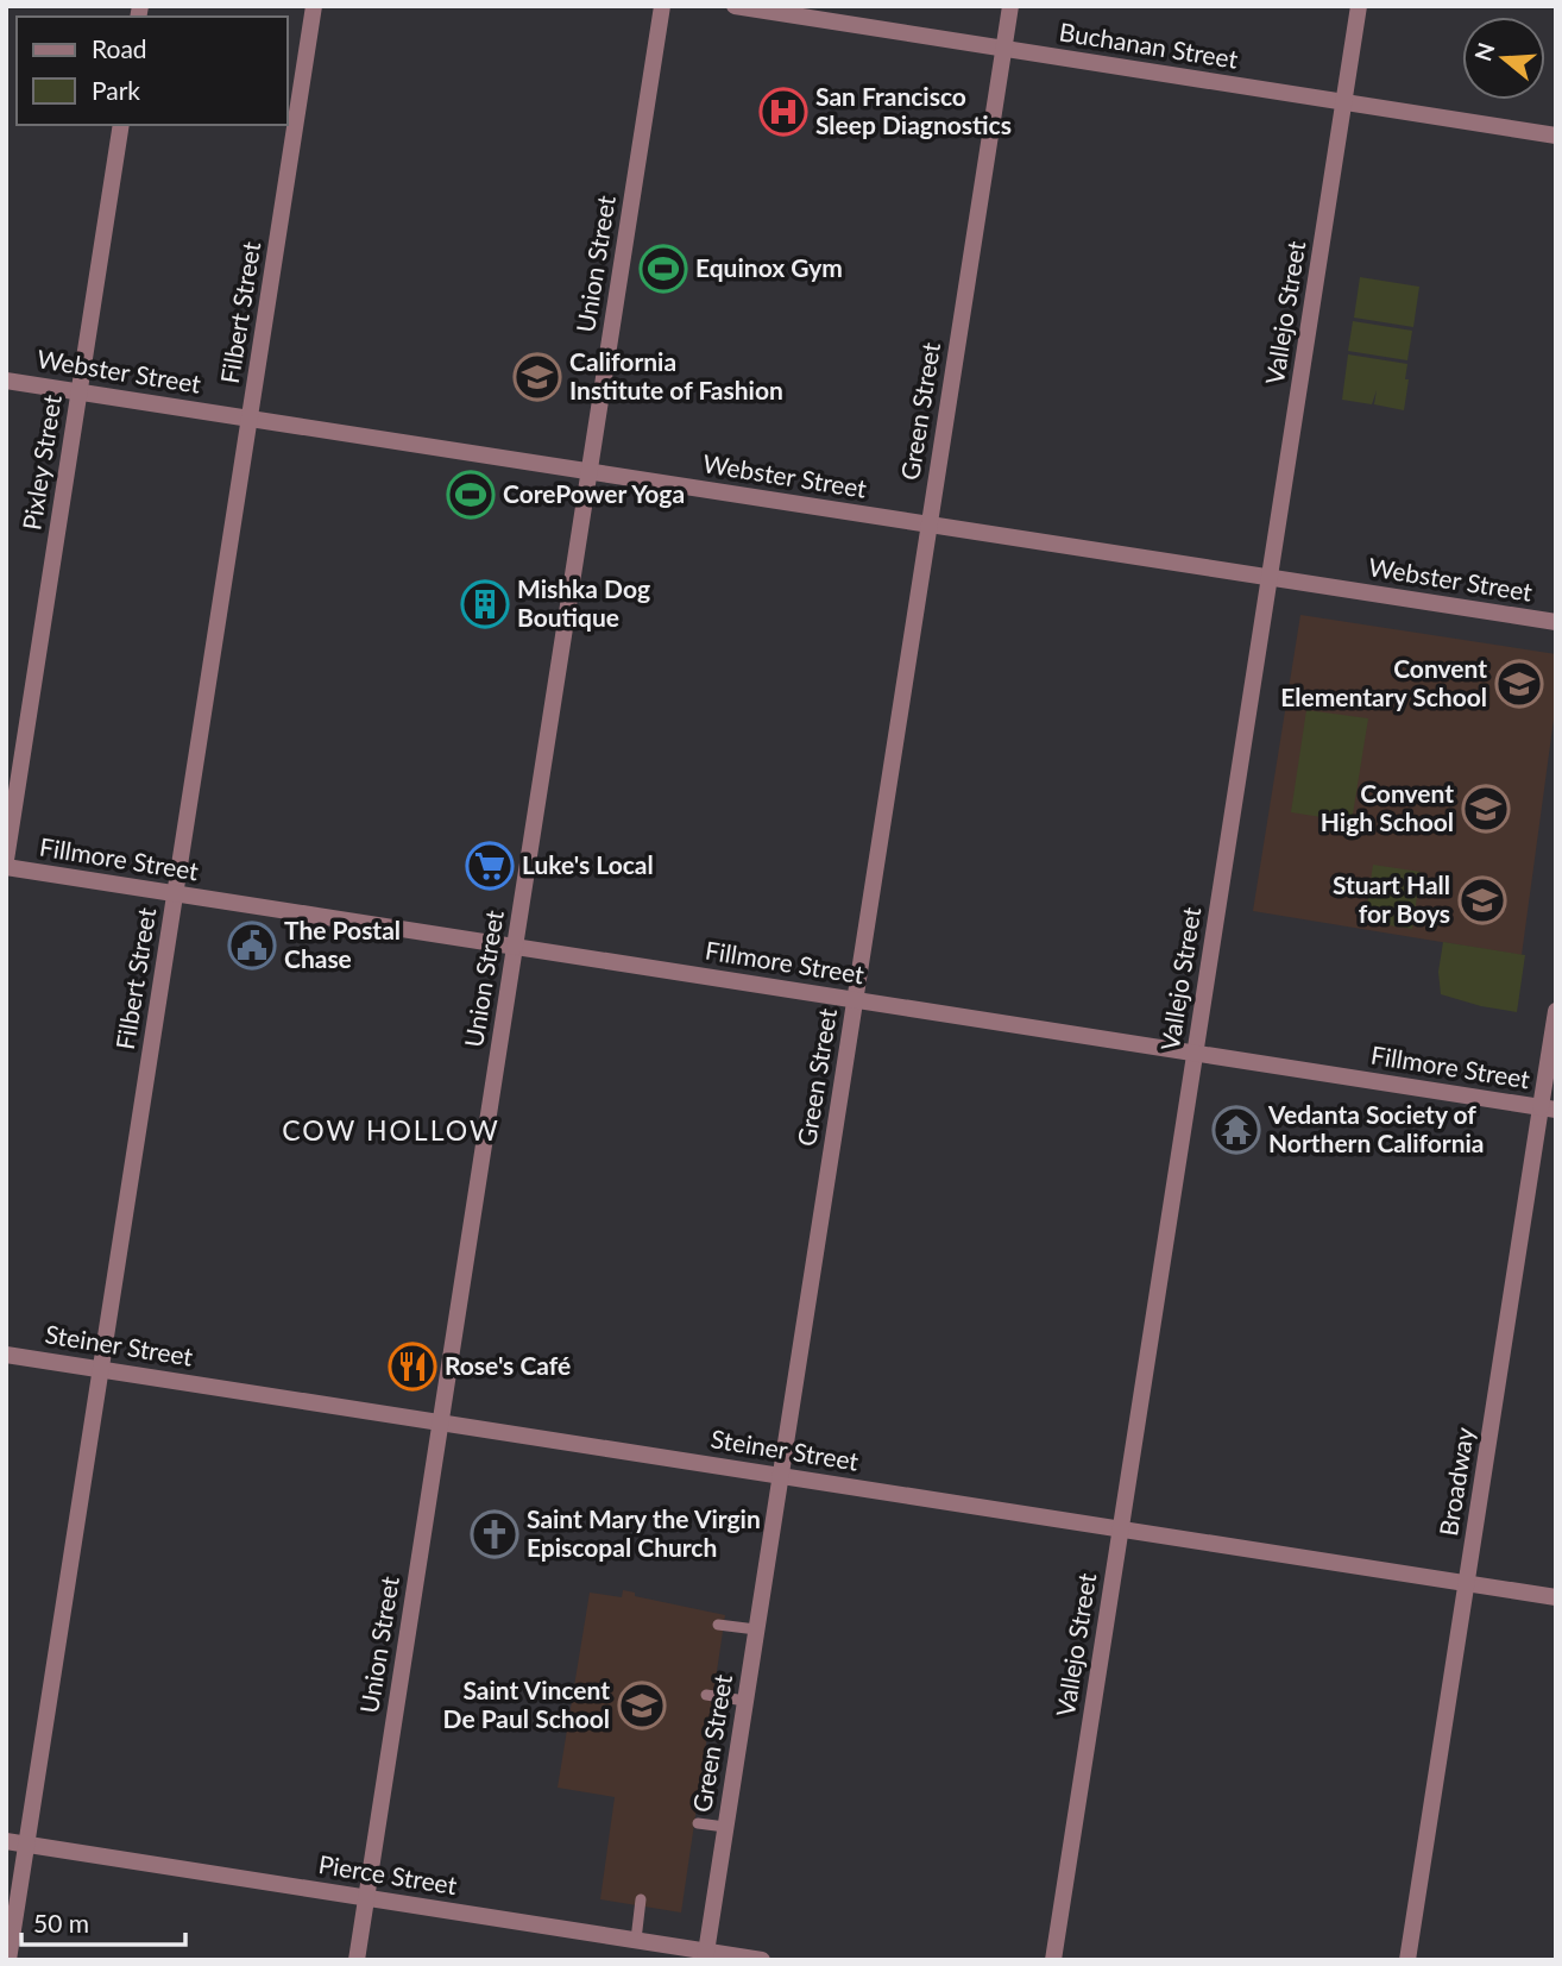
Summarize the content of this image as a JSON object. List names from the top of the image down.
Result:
{
  "streets": {
    "street": [
      "Buchanan Street",
      "Union Street",
      "Filbert Street",
      "Vallejo Street",
      "Webster Street",
      "Green Street",
      "Pixley Street",
      "Fillmore Street",
      "Steiner Street",
      "Broadway",
      "Pierce Street"
    ]
  },
  "crossings": [
    ["Buchanan Street", "Vallejo Street"],
    ["Buchanan Street", "Green Street"],
    ["Union Street", "Webster Street"],
    ["Union Street", "Fillmore Street"],
    ["Union Street", "Steiner Street"],
    ["Union Street", "Pierce Street"],
    ["Filbert Street", "Webster Street"],
    ["Filbert Street", "Fillmore Street"],
    ["Filbert Street", "Steiner Street"],
    ["Filbert Street", "Pierce Street"],
    ["Vallejo Street", "Webster Street"],
    ["Vallejo Street", "Fillmore Street"],
    ["Vallejo Street", "Steiner Street"],
    ["Webster Street", "Green Street"],
    ["Webster Street", "Pixley Street"],
    ["Green Street", "Fillmore Street"],
    ["Green Street", "Steiner Street"],
    ["Green Street", "Pierce Street"],
    ["Fillmore Street", "Broadway"],
    ["Steiner Street", "Broadway"]
  ],
  "districts": ["COW HOLLOW"],
  "places": {
    "hospital": ["San Francisco Sleep Diagnostics"],
    "sports": ["Equinox Gym", "CorePower Yoga"],
    "school or university": [
      "California Institute of Fashion",
      "Convent Elementary School",
      "Convent High School",
      "Stuart Hall for Boys",
      "Saint Vincent De Paul School"
    ],
    "building": ["Mishka Dog Boutique"],
    "supermarket": ["Luke's Local"],
    "public building": ["The Postal Chase"],
    "temple": ["Vedanta Society of Northern California"],
    "restaurant": ["Rose's Café"],
    "church": ["Saint Mary the Virgin Episcopal Church"]
  },
  "legend": ["Road", "Park"],
  "scale_bar": "50 m",
  "north": "left"
}
